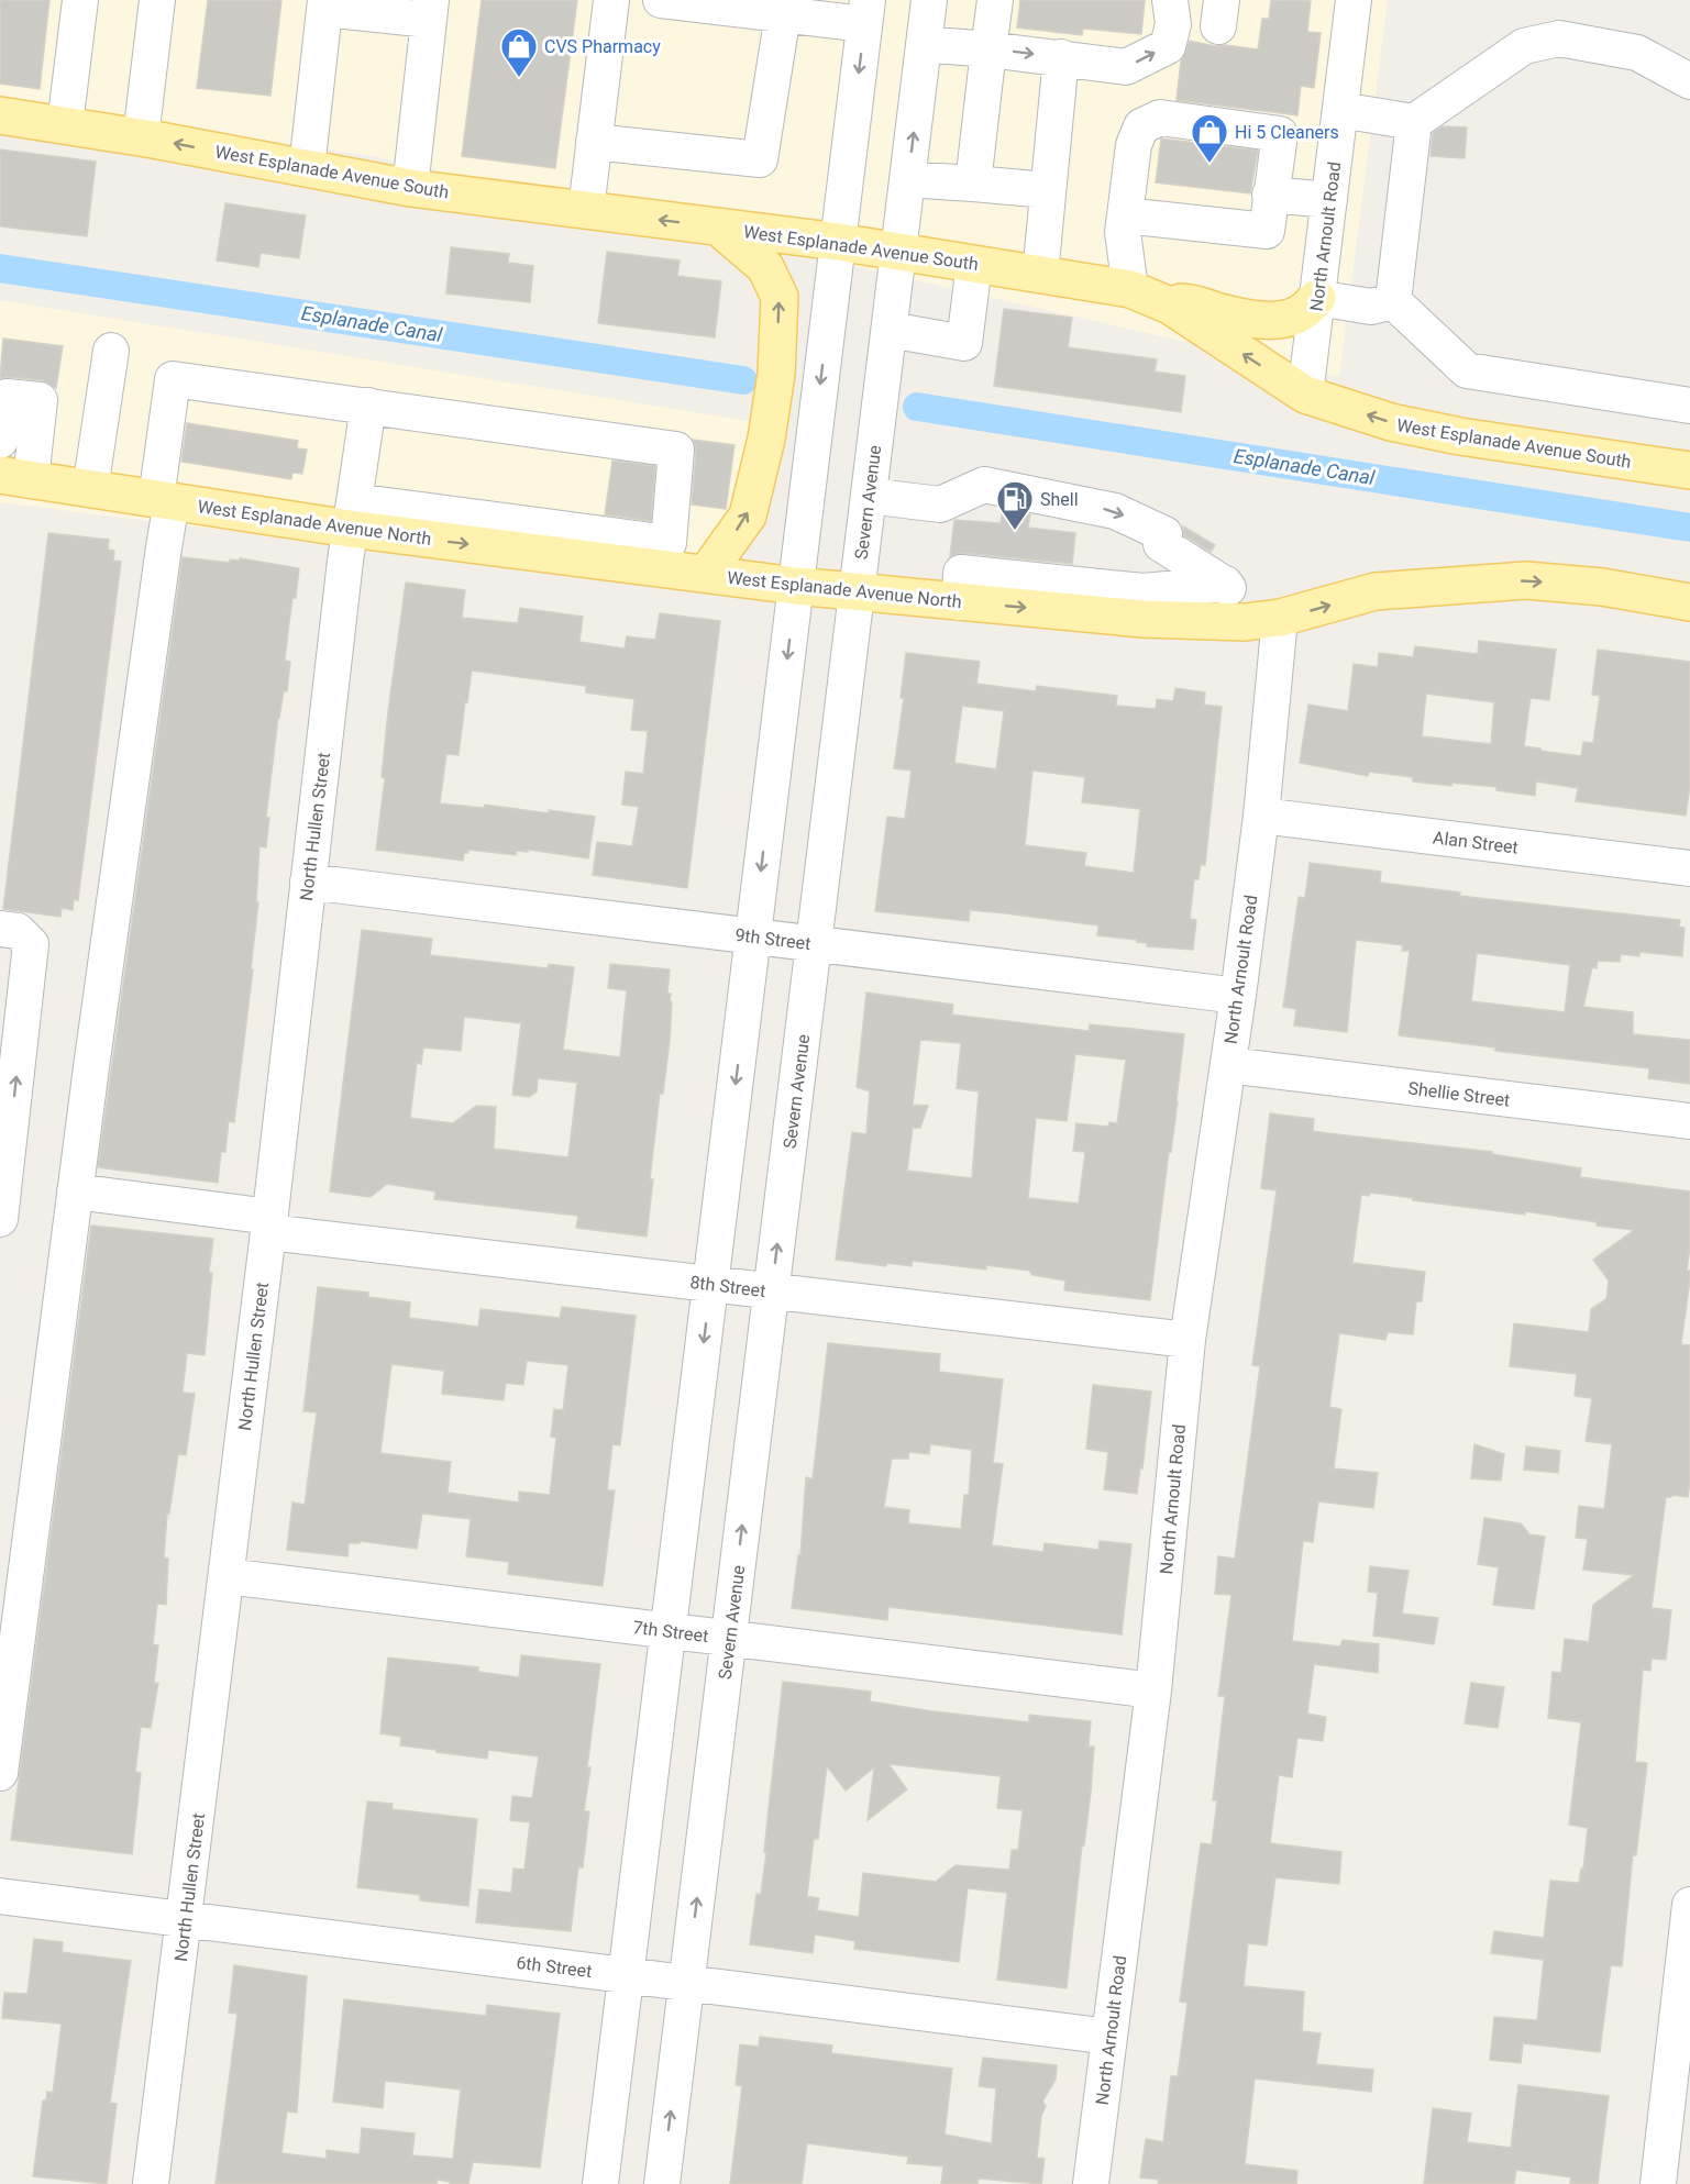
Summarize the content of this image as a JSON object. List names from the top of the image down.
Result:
{
  "streets": {
    "main road": ["West Esplanade Avenue South", "West Esplanade Avenue North"],
    "street": [
      "North Arnoult Road",
      "Severn Avenue",
      "North Hullen Street",
      "Alan Street",
      "9th Street",
      "Shellie Street",
      "8th Street",
      "7th Street",
      "6th Street"
    ]
  },
  "crossings": [
    ["West Esplanade Avenue South", "North Arnoult Road"],
    ["West Esplanade Avenue South", "Severn Avenue"],
    ["North Arnoult Road", "West Esplanade Avenue North"],
    ["North Arnoult Road", "Alan Street"],
    ["North Arnoult Road", "9th Street"],
    ["North Arnoult Road", "Shellie Street"],
    ["North Arnoult Road", "8th Street"],
    ["North Arnoult Road", "7th Street"],
    ["North Arnoult Road", "6th Street"],
    ["Severn Avenue", "West Esplanade Avenue North"],
    ["Severn Avenue", "9th Street"],
    ["Severn Avenue", "8th Street"],
    ["Severn Avenue", "7th Street"],
    ["Severn Avenue", "6th Street"],
    ["West Esplanade Avenue North", "North Hullen Street"],
    ["North Hullen Street", "9th Street"],
    ["North Hullen Street", "8th Street"],
    ["North Hullen Street", "7th Street"],
    ["North Hullen Street", "6th Street"]
  ],
  "one_way": ["West Esplanade Avenue South"],
  "water": ["Esplanade Canal"],
  "places": {
    "shop": ["CVS Pharmacy", "Hi 5 Cleaners"],
    "fuel station": ["Shell"]
  }
}
